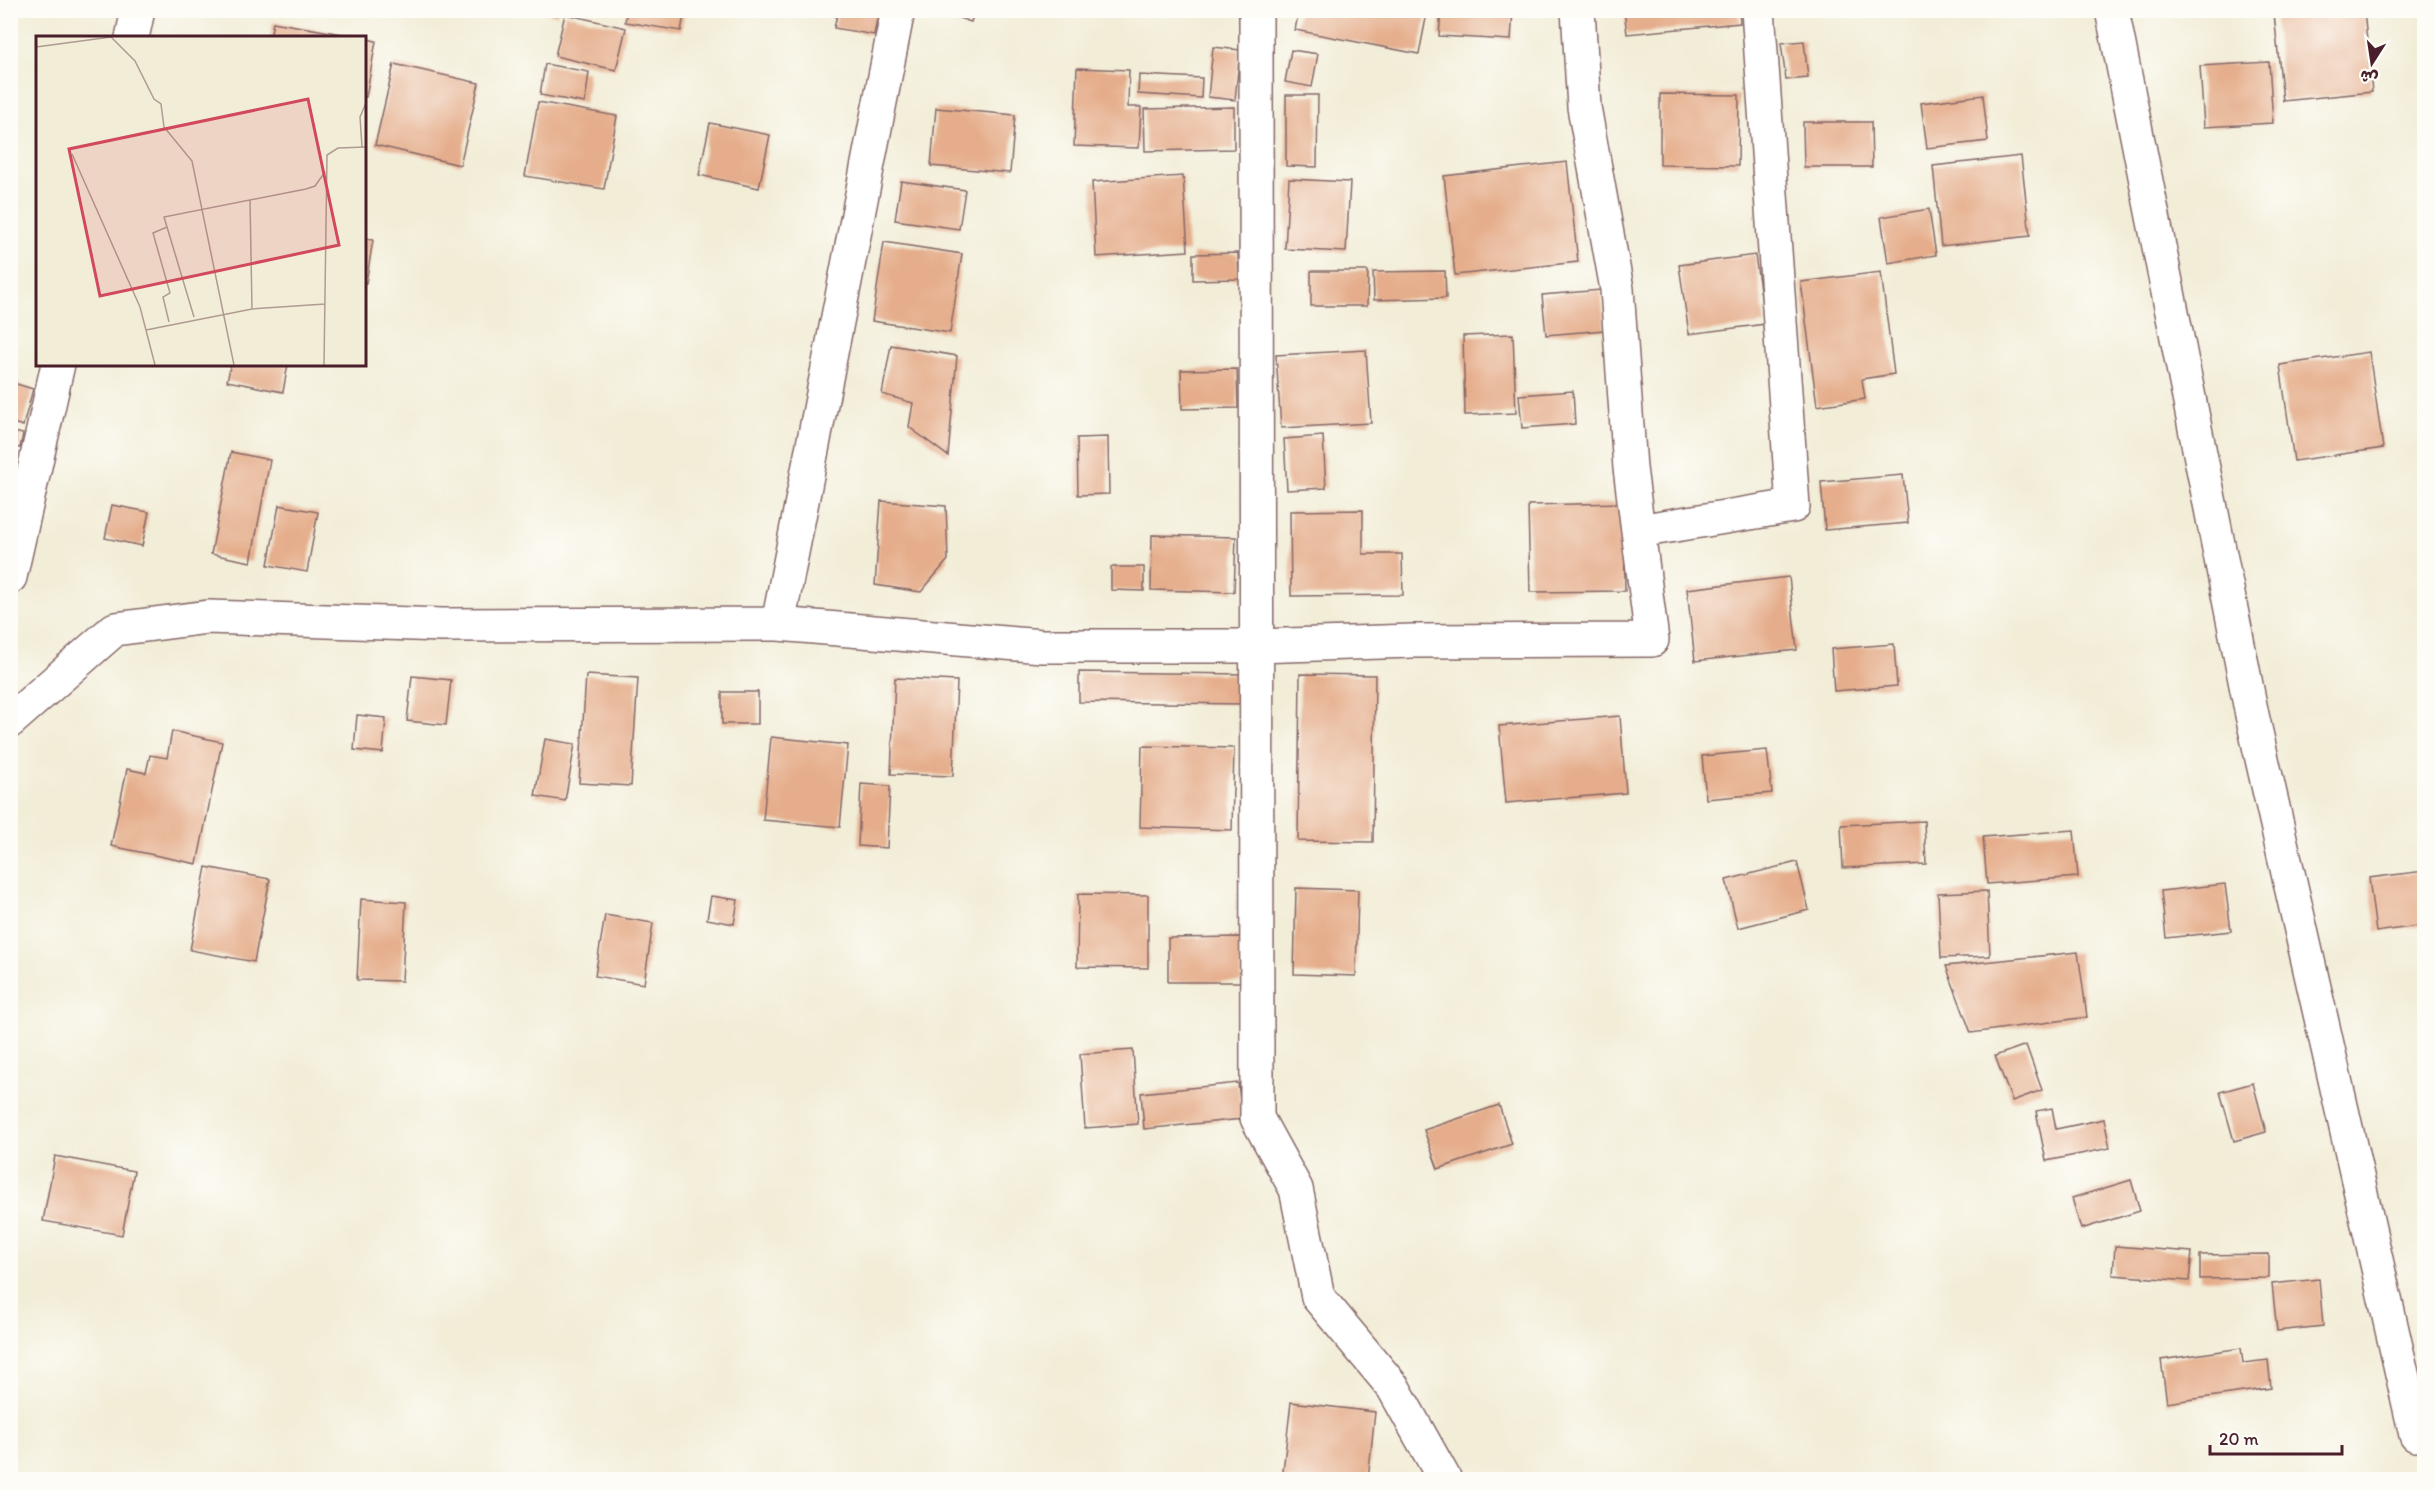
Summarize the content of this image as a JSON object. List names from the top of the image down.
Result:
{
  "scale_bar": "20 m",
  "north": "bottom"
}
